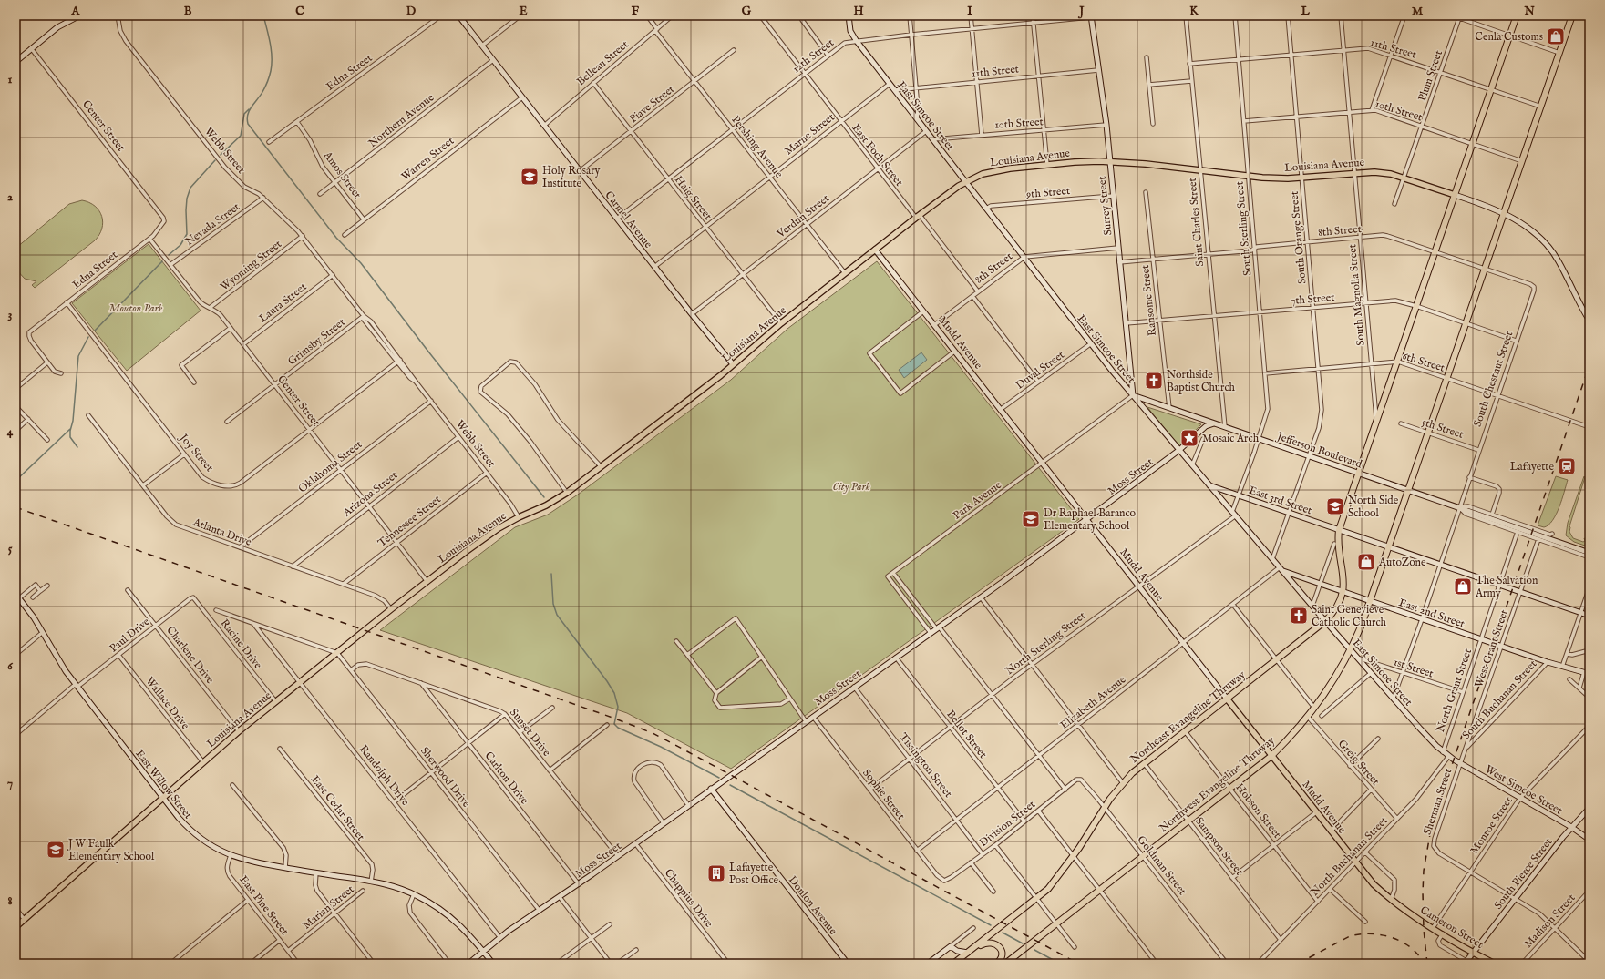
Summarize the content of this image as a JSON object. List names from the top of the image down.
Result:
{
  "streets": {
    "highway": ["Northeast Evangeline Thruway", "Northwest Evangeline Thruway"],
    "main road": ["Louisiana Avenue", "Mudd Avenue", "Cameron Street"],
    "street": [
      "11th Street",
      "12th Street",
      "Belleau Street",
      "Edna Street",
      "Plum Street",
      "Piave Street",
      "10th Street",
      "East Simcoe Street",
      "Northern Avenue",
      "Center Street",
      "Marne Street",
      "Pershing Avenue",
      "Webb Street",
      "East Foch Street",
      "Warren Street",
      "Amos Street",
      "9th Street",
      "Haig Street",
      "Surrey Street",
      "Verdun Street",
      "Carmel Avenue",
      "Saint Charles Street",
      "Nevada Street",
      "South Sterling Street",
      "8th Street",
      "South Orange Street",
      "Wyoming Street",
      "South Magnolia Street",
      "7th Street",
      "Ransome Street",
      "Laura Street",
      "Grimsby Street",
      "6th Street",
      "Duval Street",
      "South Chestnut Street",
      "5th Street",
      "Jefferson Boulevard",
      "Joy Street",
      "Oklahoma Street",
      "Moss Street",
      "Arizona Street",
      "Park Avenue",
      "East 3rd Street",
      "Tennessee Street",
      "Atlanta Drive",
      "East 2nd Street",
      "Paul Drive",
      "North Sterling Street",
      "Racine Drive",
      "West Grant Street",
      "Charlene Drive",
      "1st Street",
      "North Grant Street",
      "South Buchanan Street",
      "Elizabeth Avenue",
      "Wallace Drive",
      "Sunset Drive",
      "Bellot Street",
      "Greig Street",
      "Tissington Street",
      "Randolph Drive",
      "Sherwood Drive",
      "Carlton Drive",
      "East Willow Street",
      "West Simcoe Street",
      "Sophie Street",
      "Sherman Street",
      "East Cedar Street",
      "Hobson Street",
      "Division Street",
      "Monroe Street",
      "Sampson Street",
      "North Buchanan Street",
      "Goldman Street",
      "South Pierce Street",
      "Chappius Drive",
      "East Pine Street",
      "Donlon Avenue",
      "Marian Street",
      "Madison Street"
    ]
  },
  "crossings": [
    ["11th Street", "Plum Street"],
    ["11th Street", "East Simcoe Street"],
    ["11th Street", "Surrey Street"],
    ["11th Street", "Saint Charles Street"],
    ["11th Street", "South Sterling Street"],
    ["11th Street", "South Orange Street"],
    ["11th Street", "South Magnolia Street"],
    ["11th Street", "Northeast Evangeline Thruway"],
    ["11th Street", "Northwest Evangeline Thruway"],
    ["12th Street", "East Simcoe Street"],
    ["12th Street", "Pershing Avenue"],
    ["12th Street", "East Foch Street"],
    ["12th Street", "Haig Street"],
    ["12th Street", "Surrey Street"],
    ["12th Street", "Carmel Avenue"],
    ["Belleau Street", "Pershing Avenue"],
    ["Belleau Street", "Haig Street"],
    ["Belleau Street", "Carmel Avenue"],
    ["Edna Street", "Center Street"],
    ["Edna Street", "Amos Street"],
    ["Edna Street", "Joy Street"],
    ["Plum Street", "10th Street"],
    ["Plum Street", "Louisiana Avenue"],
    ["Piave Street", "Pershing Avenue"],
    ["Piave Street", "Haig Street"],
    ["Piave Street", "Carmel Avenue"],
    ["10th Street", "East Simcoe Street"],
    ["10th Street", "Surrey Street"],
    ["10th Street", "South Sterling Street"],
    ["10th Street", "South Orange Street"],
    ["10th Street", "South Magnolia Street"],
    ["10th Street", "Northeast Evangeline Thruway"],
    ["10th Street", "Northwest Evangeline Thruway"],
    ["East Simcoe Street", "Marne Street"],
    ["East Simcoe Street", "Louisiana Avenue"],
    ["East Simcoe Street", "9th Street"],
    ["East Simcoe Street", "Surrey Street"],
    ["East Simcoe Street", "Verdun Street"],
    ["East Simcoe Street", "8th Street"],
    ["East Simcoe Street", "South Orange Street"],
    ["East Simcoe Street", "Duval Street"],
    ["East Simcoe Street", "South Chestnut Street"],
    ["East Simcoe Street", "Jefferson Boulevard"],
    ["East Simcoe Street", "Moss Street"],
    ["East Simcoe Street", "Park Avenue"],
    ["East Simcoe Street", "East 3rd Street"],
    ["East Simcoe Street", "East 2nd Street"],
    ["East Simcoe Street", "North Sterling Street"],
    ["East Simcoe Street", "1st Street"],
    ["East Simcoe Street", "North Grant Street"],
    ["East Simcoe Street", "Elizabeth Avenue"],
    ["East Simcoe Street", "Northeast Evangeline Thruway"],
    ["East Simcoe Street", "Northwest Evangeline Thruway"],
    ["East Simcoe Street", "West Simcoe Street"],
    ["East Simcoe Street", "North Buchanan Street"],
    ["Northern Avenue", "Amos Street"],
    ["Northern Avenue", "Carmel Avenue"],
    ["Center Street", "Louisiana Avenue"],
    ["Center Street", "Nevada Street"],
    ["Center Street", "Wyoming Street"],
    ["Center Street", "Laura Street"],
    ["Center Street", "Grimsby Street"],
    ["Center Street", "Joy Street"],
    ["Center Street", "Oklahoma Street"],
    ["Center Street", "Arizona Street"],
    ["Center Street", "Tennessee Street"],
    ["Marne Street", "Pershing Avenue"],
    ["Marne Street", "East Foch Street"],
    ["Marne Street", "Haig Street"],
    ["Marne Street", "Carmel Avenue"],
    ["Pershing Avenue", "Louisiana Avenue"],
    ["Pershing Avenue", "Verdun Street"],
    ["Webb Street", "Louisiana Avenue"],
    ["Webb Street", "Nevada Street"],
    ["Webb Street", "Wyoming Street"],
    ["Webb Street", "Laura Street"],
    ["Webb Street", "Grimsby Street"],
    ["Webb Street", "Joy Street"],
    ["Webb Street", "Oklahoma Street"],
    ["Webb Street", "Arizona Street"],
    ["Webb Street", "Tennessee Street"],
    ["East Foch Street", "Louisiana Avenue"],
    ["East Foch Street", "Verdun Street"],
    ["East Foch Street", "8th Street"],
    ["Louisiana Avenue", "Haig Street"],
    ["Louisiana Avenue", "Surrey Street"],
    ["Louisiana Avenue", "Carmel Avenue"],
    ["Louisiana Avenue", "Saint Charles Street"],
    ["Louisiana Avenue", "South Sterling Street"],
    ["Louisiana Avenue", "South Orange Street"],
    ["Louisiana Avenue", "South Magnolia Street"],
    ["Louisiana Avenue", "Mudd Avenue"],
    ["Louisiana Avenue", "Atlanta Drive"],
    ["Louisiana Avenue", "Racine Drive"],
    ["Louisiana Avenue", "Charlene Drive"],
    ["Louisiana Avenue", "Wallace Drive"],
    ["Louisiana Avenue", "Northeast Evangeline Thruway"],
    ["Louisiana Avenue", "Randolph Drive"],
    ["Louisiana Avenue", "Sherwood Drive"],
    ["Louisiana Avenue", "East Willow Street"],
    ["Louisiana Avenue", "Northwest Evangeline Thruway"],
    ["Warren Street", "Amos Street"],
    ["Warren Street", "Carmel Avenue"],
    ["9th Street", "Surrey Street"],
    ["Haig Street", "Verdun Street"],
    ["Surrey Street", "8th Street"],
    ["Surrey Street", "7th Street"],
    ["Surrey Street", "Jefferson Boulevard"],
    ["Surrey Street", "Park Avenue"],
    ["Verdun Street", "Carmel Avenue"],
    ["Saint Charles Street", "8th Street"],
    ["Saint Charles Street", "7th Street"],
    ["Saint Charles Street", "Jefferson Boulevard"],
    ["South Sterling Street", "8th Street"],
    ["South Sterling Street", "7th Street"],
    ["South Sterling Street", "6th Street"],
    ["South Sterling Street", "Jefferson Boulevard"],
    ["8th Street", "South Orange Street"],
    ["8th Street", "South Magnolia Street"],
    ["8th Street", "Ransome Street"],
    ["8th Street", "Mudd Avenue"],
    ["8th Street", "South Chestnut Street"],
    ["8th Street", "Northeast Evangeline Thruway"],
    ["8th Street", "Northwest Evangeline Thruway"],
    ["South Orange Street", "7th Street"],
    ["South Orange Street", "6th Street"],
    ["South Orange Street", "Jefferson Boulevard"],
    ["South Orange Street", "East 3rd Street"],
    ["South Magnolia Street", "7th Street"],
    ["South Magnolia Street", "6th Street"],
    ["South Magnolia Street", "Northeast Evangeline Thruway"],
    ["7th Street", "Ransome Street"],
    ["7th Street", "South Chestnut Street"],
    ["7th Street", "Northeast Evangeline Thruway"],
    ["7th Street", "Northwest Evangeline Thruway"],
    ["Ransome Street", "Jefferson Boulevard"],
    ["Mudd Avenue", "Duval Street"],
    ["Mudd Avenue", "Moss Street"],
    ["Mudd Avenue", "Park Avenue"],
    ["Mudd Avenue", "North Sterling Street"],
    ["Mudd Avenue", "Elizabeth Avenue"],
    ["Mudd Avenue", "Northeast Evangeline Thruway"],
    ["Mudd Avenue", "Northwest Evangeline Thruway"],
    ["Mudd Avenue", "North Buchanan Street"],
    ["Mudd Avenue", "Cameron Street"],
    ["6th Street", "South Chestnut Street"],
    ["6th Street", "Northeast Evangeline Thruway"],
    ["6th Street", "Northwest Evangeline Thruway"],
    ["South Chestnut Street", "5th Street"],
    ["South Chestnut Street", "Jefferson Boulevard"],
    ["South Chestnut Street", "East 3rd Street"],
    ["South Chestnut Street", "East 2nd Street"],
    ["South Chestnut Street", "1st Street"],
    ["5th Street", "Northwest Evangeline Thruway"],
    ["Jefferson Boulevard", "Moss Street"],
    ["Jefferson Boulevard", "Park Avenue"],
    ["Jefferson Boulevard", "West Grant Street"],
    ["Jefferson Boulevard", "North Grant Street"],
    ["Jefferson Boulevard", "Northeast Evangeline Thruway"],
    ["Jefferson Boulevard", "Northwest Evangeline Thruway"],
    ["Oklahoma Street", "Atlanta Drive"],
    ["Moss Street", "Sunset Drive"],
    ["Moss Street", "Bellot Street"],
    ["Moss Street", "Tissington Street"],
    ["Moss Street", "Randolph Drive"],
    ["Moss Street", "Sherwood Drive"],
    ["Moss Street", "Carlton Drive"],
    ["Moss Street", "East Willow Street"],
    ["Moss Street", "Sophie Street"],
    ["Moss Street", "Chappius Drive"],
    ["Moss Street", "Donlon Avenue"],
    ["Arizona Street", "Atlanta Drive"],
    ["East 3rd Street", "West Grant Street"],
    ["East 3rd Street", "North Grant Street"],
    ["East 3rd Street", "Northeast Evangeline Thruway"],
    ["East 3rd Street", "Northwest Evangeline Thruway"],
    ["Tennessee Street", "Atlanta Drive"],
    ["East 2nd Street", "West Grant Street"],
    ["East 2nd Street", "North Grant Street"],
    ["East 2nd Street", "South Buchanan Street"],
    ["East 2nd Street", "Elizabeth Avenue"],
    ["East 2nd Street", "Northeast Evangeline Thruway"],
    ["East 2nd Street", "Northwest Evangeline Thruway"],
    ["Paul Drive", "Racine Drive"],
    ["Paul Drive", "Charlene Drive"],
    ["Paul Drive", "Wallace Drive"],
    ["Paul Drive", "East Willow Street"],
    ["North Sterling Street", "Bellot Street"],
    ["North Sterling Street", "Tissington Street"],
    ["North Sterling Street", "Sophie Street"],
    ["West Grant Street", "South Buchanan Street"],
    ["West Grant Street", "West Simcoe Street"],
    ["West Grant Street", "Sherman Street"],
    ["1st Street", "North Grant Street"],
    ["Elizabeth Avenue", "Bellot Street"],
    ["Elizabeth Avenue", "Tissington Street"],
    ["Elizabeth Avenue", "Sophie Street"],
    ["Northeast Evangeline Thruway", "Hobson Street"],
    ["Northeast Evangeline Thruway", "Sampson Street"],
    ["Northeast Evangeline Thruway", "Goldman Street"],
    ["Sunset Drive", "Sherwood Drive"],
    ["Sunset Drive", "Carlton Drive"],
    ["Bellot Street", "Division Street"],
    ["Greig Street", "Northwest Evangeline Thruway"],
    ["Greig Street", "North Buchanan Street"],
    ["Tissington Street", "Division Street"],
    ["East Willow Street", "East Cedar Street"],
    ["East Willow Street", "East Pine Street"],
    ["Northwest Evangeline Thruway", "Hobson Street"],
    ["Northwest Evangeline Thruway", "Sampson Street"],
    ["Northwest Evangeline Thruway", "Goldman Street"],
    ["West Simcoe Street", "Sherman Street"],
    ["West Simcoe Street", "Monroe Street"],
    ["West Simcoe Street", "North Buchanan Street"],
    ["West Simcoe Street", "South Pierce Street"],
    ["Sophie Street", "Division Street"],
    ["Sherman Street", "Monroe Street"],
    ["Sherman Street", "South Pierce Street"],
    ["Sherman Street", "Madison Street"],
    ["Hobson Street", "North Buchanan Street"],
    ["Division Street", "Goldman Street"],
    ["Monroe Street", "Cameron Street"],
    ["Sampson Street", "North Buchanan Street"],
    ["South Pierce Street", "Cameron Street"],
    ["East Pine Street", "Marian Street"]
  ],
  "parks": ["Mouton Park", "City Park"],
  "places": {
    "shop": ["Cenla Customs", "AutoZone", "The Salvation Army"],
    "school or university": [
      "Holy Rosary Institute",
      "North Side School",
      "Dr Raphael Baranco Elementary School",
      "J W Faulk Elementary School"
    ],
    "church": ["Northside Baptist Church", "Saint Genevieve Catholic Church"],
    "place": ["Mosaic Arch"],
    "station": ["Lafayette"],
    "building": ["Lafayette Post Office"]
  },
  "grid": {
    "columns": [
      "A",
      "B",
      "C",
      "D",
      "E",
      "F",
      "G",
      "H",
      "I",
      "J",
      "K",
      "L",
      "M",
      "N"
    ],
    "rows": [
      "1",
      "2",
      "3",
      "4",
      "5",
      "6",
      "7",
      "8"
    ]
  }
}
